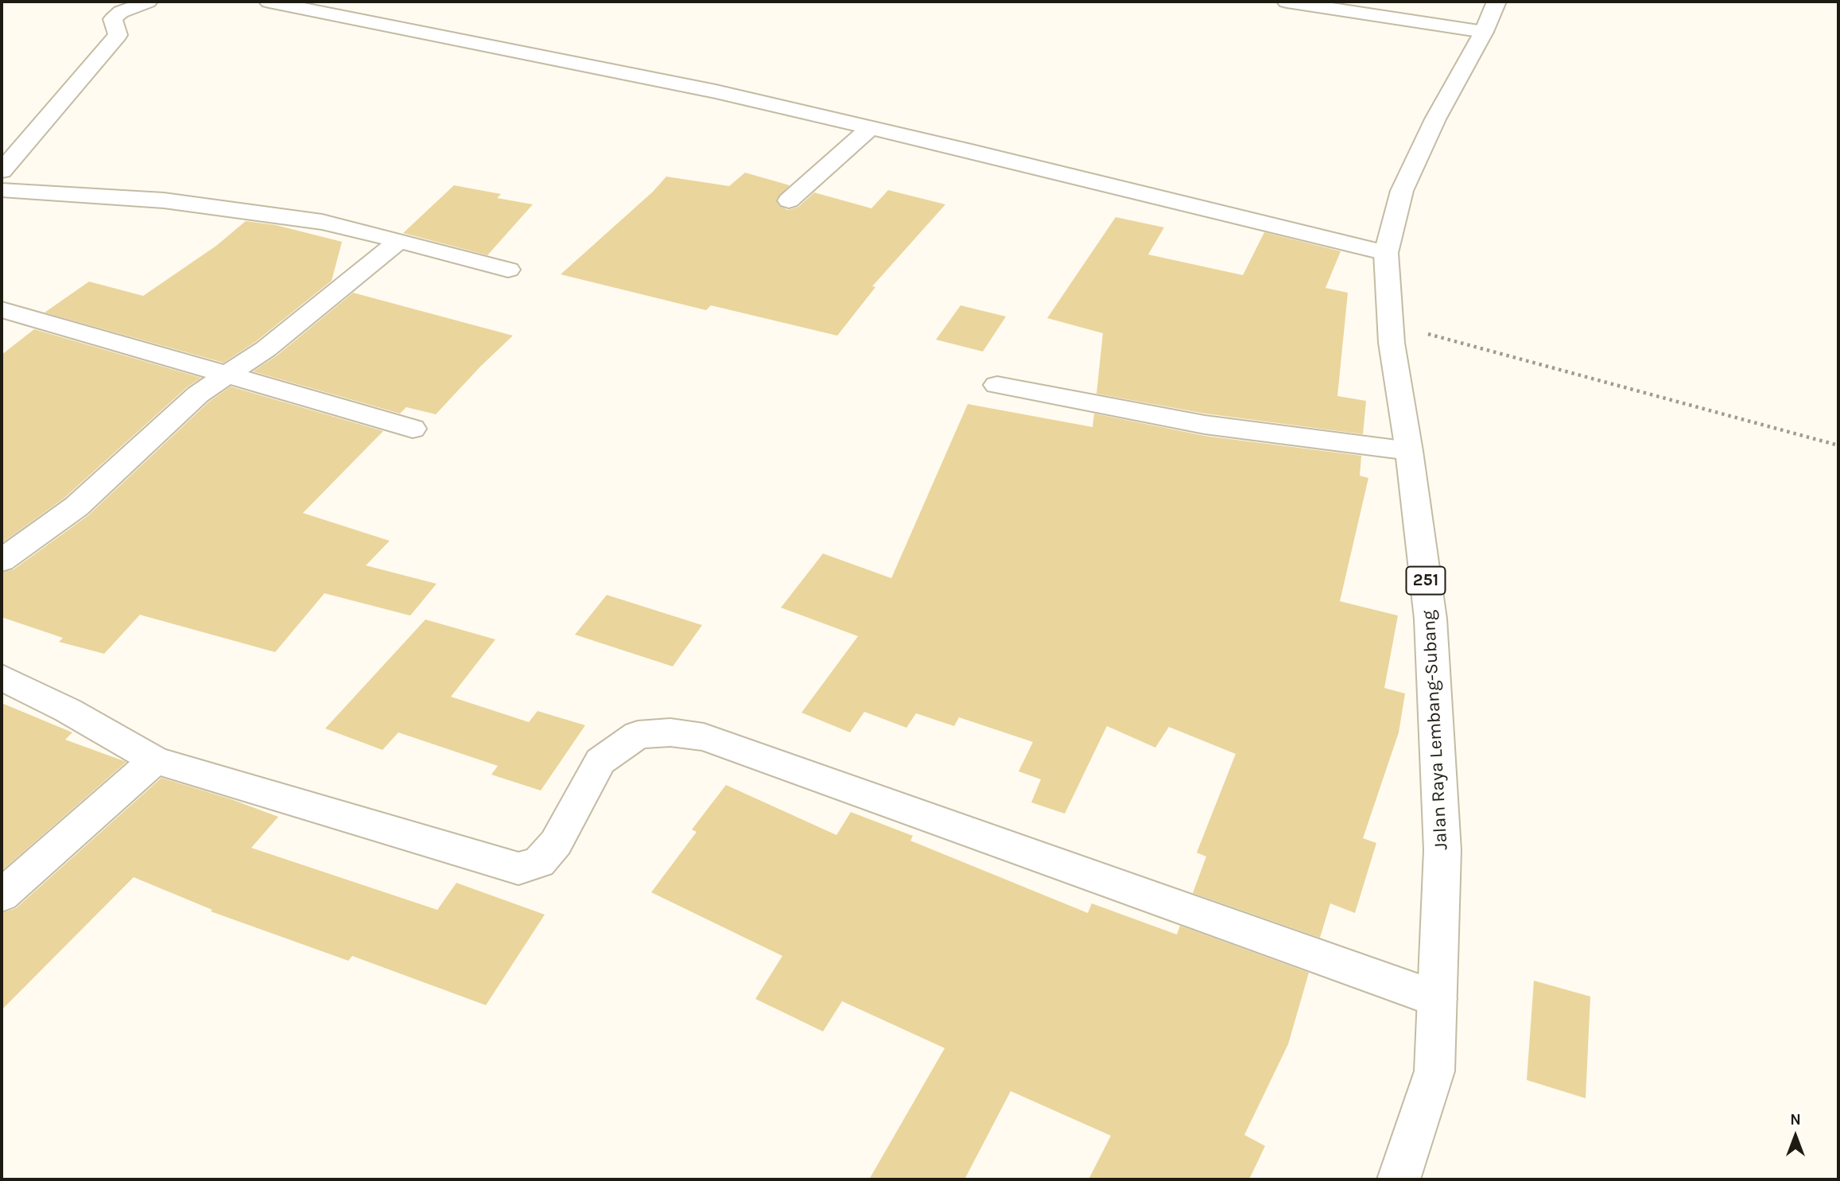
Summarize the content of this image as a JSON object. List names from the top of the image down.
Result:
{
  "streets": {
    "street": ["251", "Jalan Raya Lembang-Subang"]
  },
  "north": "top"
}
